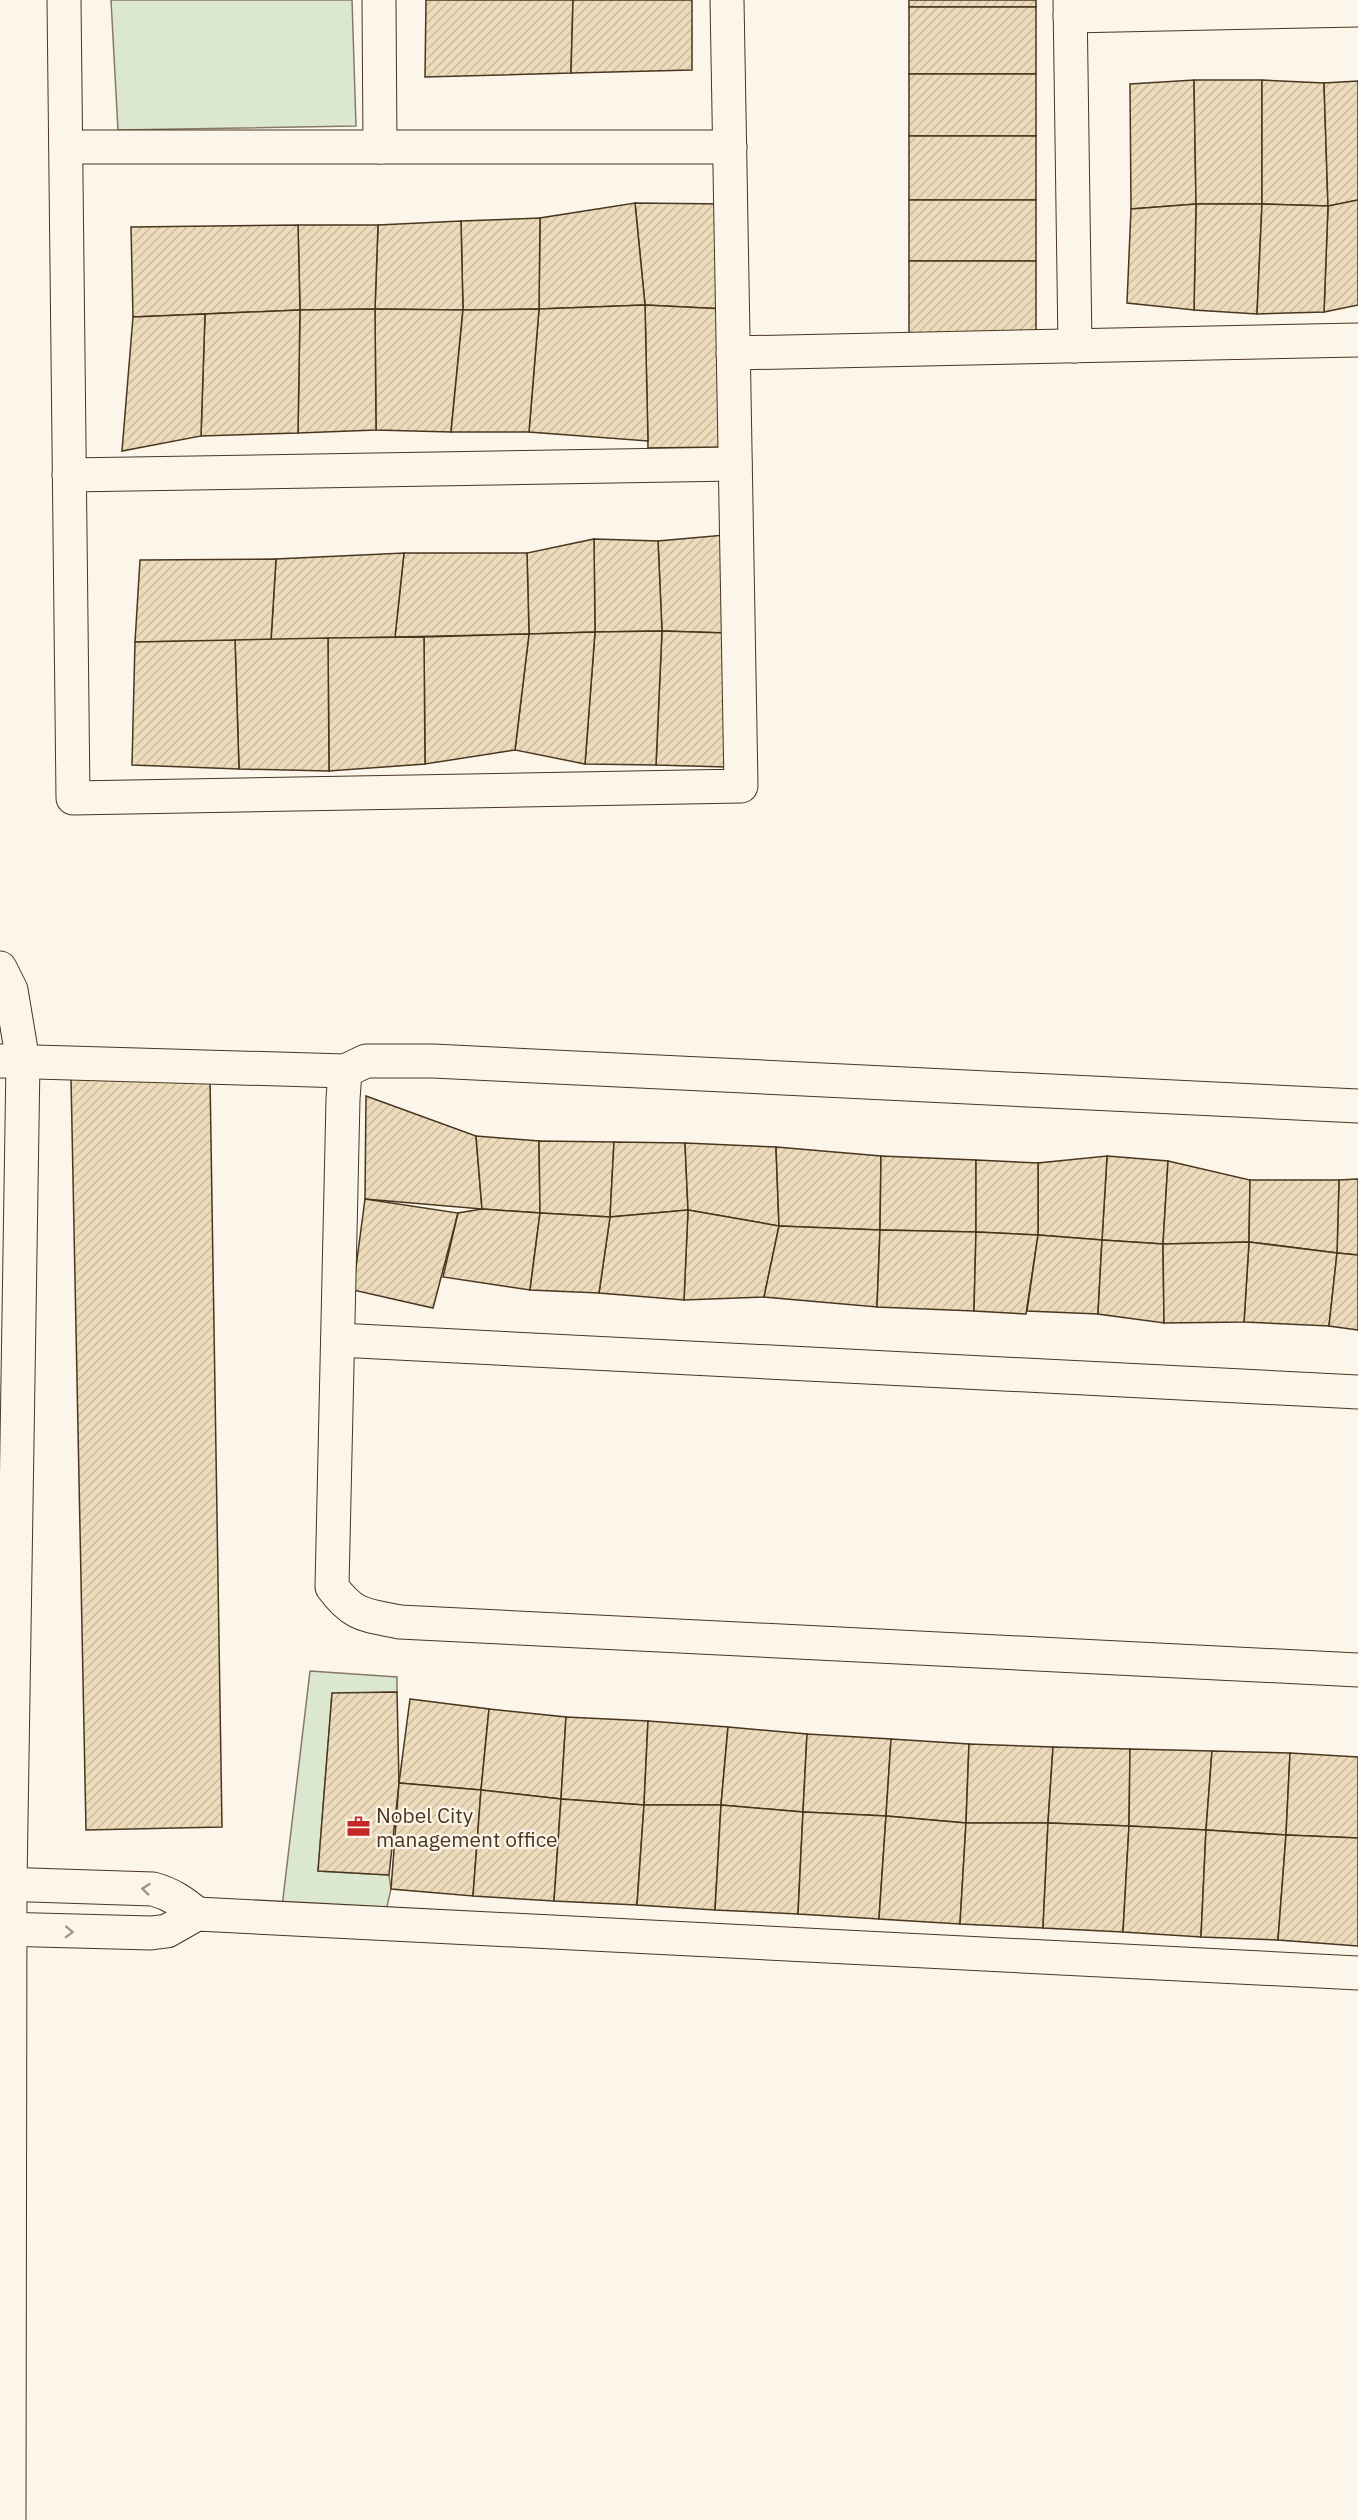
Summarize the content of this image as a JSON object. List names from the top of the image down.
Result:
{
  "places": {
    "office": ["Nobel City management office"]
  }
}
